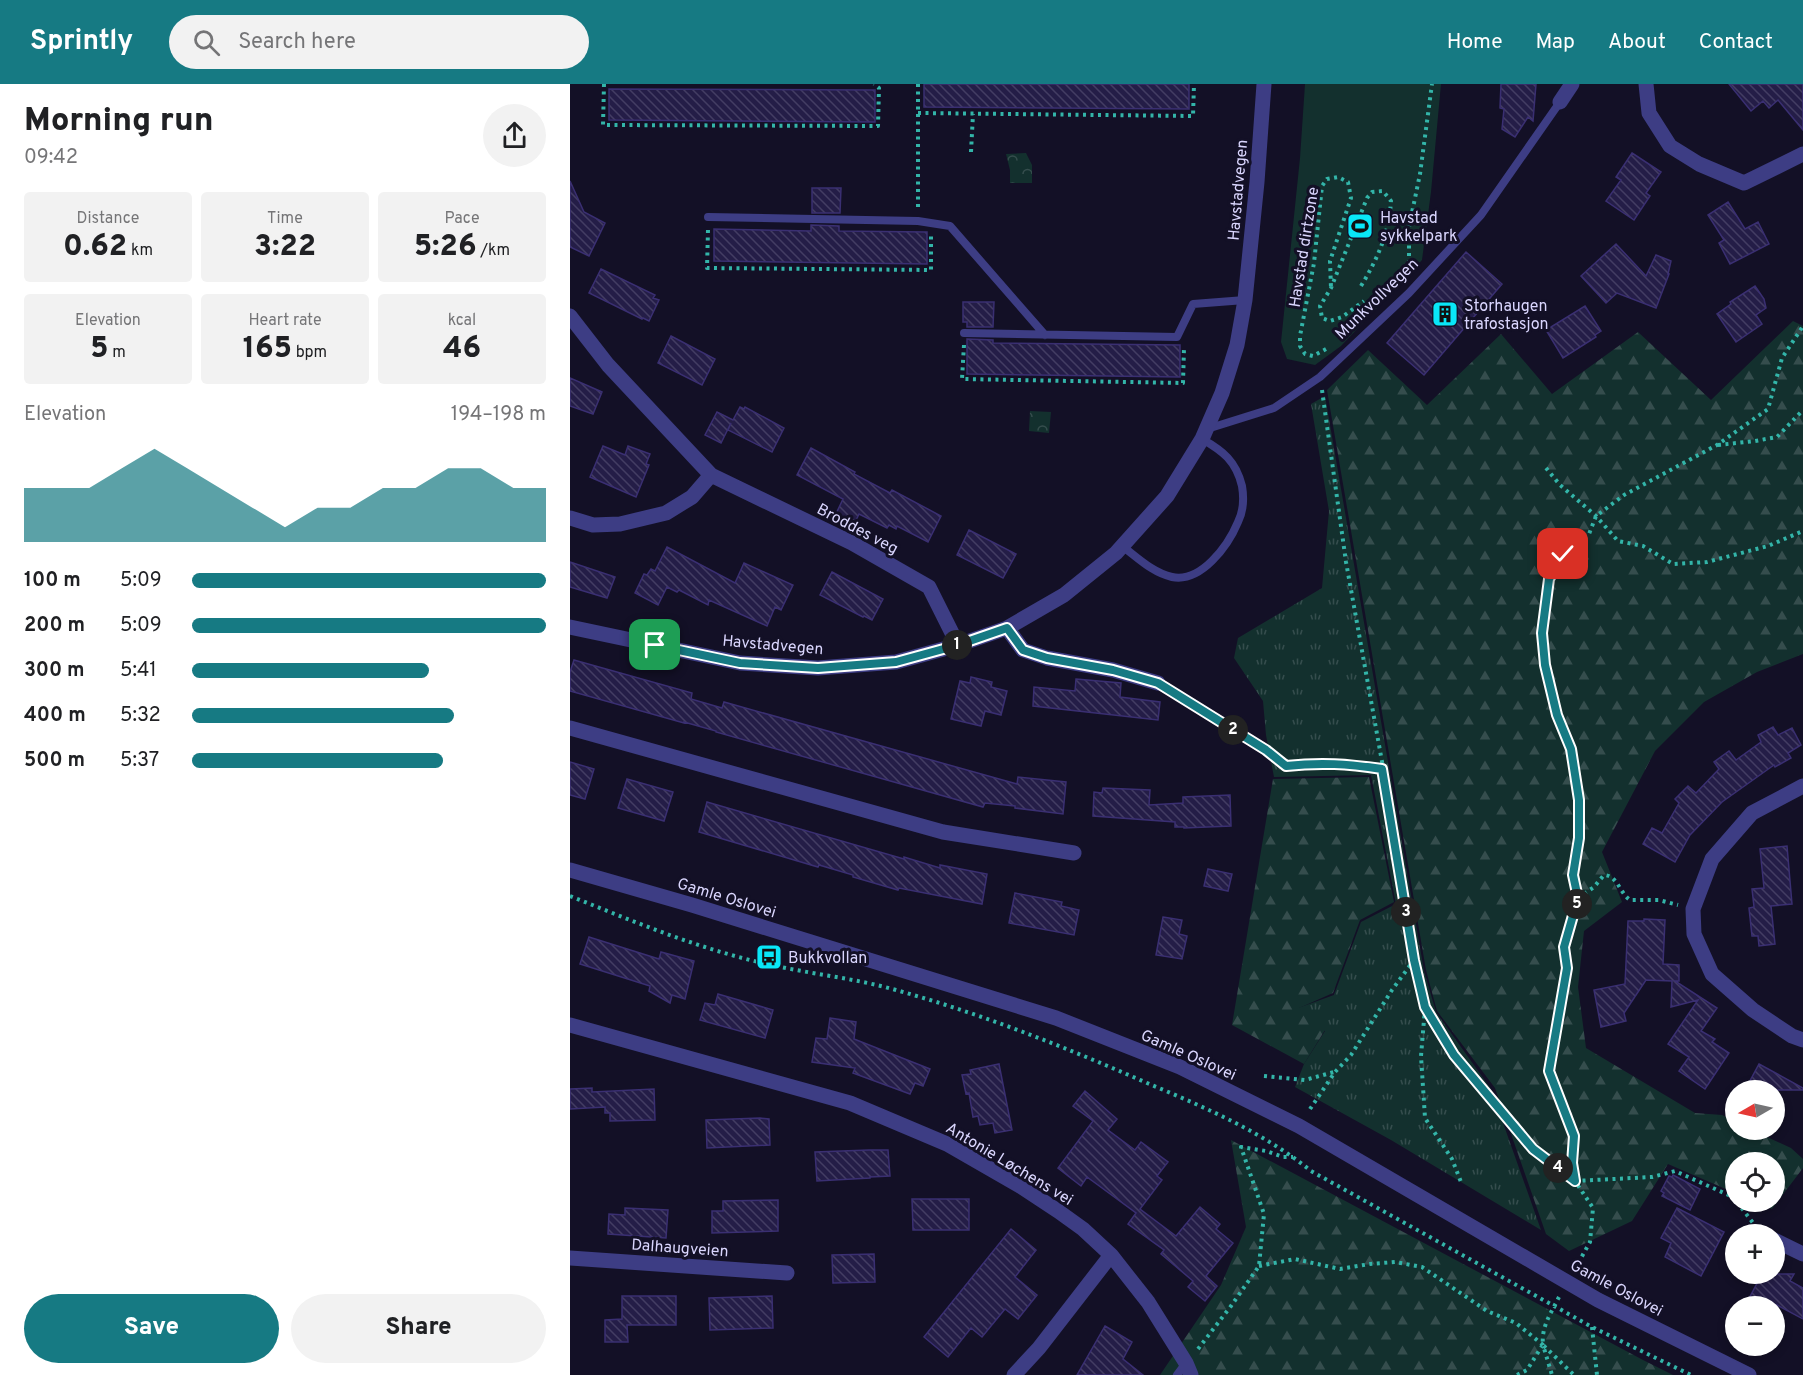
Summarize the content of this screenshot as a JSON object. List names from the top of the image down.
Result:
{
  "streets": {
    "street": [
      "Havstadvegen",
      "Munkvollvegen",
      "Broddes veg",
      "Gamle Oslovei",
      "Antonie Løchens vei",
      "Dalhaugveien"
    ],
    "path": ["Havstad dirtzone"]
  },
  "crossings": [
    ["Havstadvegen", "Munkvollvegen"],
    ["Havstadvegen", "Broddes veg"]
  ],
  "places": {
    "sports": ["Havstad sykkelpark"],
    "building": ["Storhaugen trafostasjon"],
    "bus stop": ["Bukkvollan"]
  },
  "north": "left",
  "page": {
    "header": "Sprintly",
    "search": "Search here",
    "nav": [
      "Home",
      "Map",
      "About",
      "Contact"
    ],
    "heading": ["Morning run", "09:42"],
    "stats": [
      ["Distance", "0.62 km"],
      ["Time", "3:22"],
      ["Pace", "5:26 /km"],
      ["Elevation", "5 m"],
      ["Heart rate", "165 bpm"],
      ["kcal", "46"]
    ],
    "chart": ["Elevation", "194–198 m"],
    "list": [
      {
        "name": "100 m",
        "note": "5:09"
      },
      {
        "name": "200 m",
        "note": "5:09"
      },
      {
        "name": "300 m",
        "note": "5:41"
      },
      {
        "name": "400 m",
        "note": "5:32"
      },
      {
        "name": "500 m",
        "note": "5:37"
      }
    ],
    "pins": [
      "1",
      "2",
      "5",
      "3",
      "4"
    ],
    "map_buttons": ["+", "−"],
    "buttons": ["Save", "Share"]
  }
}
